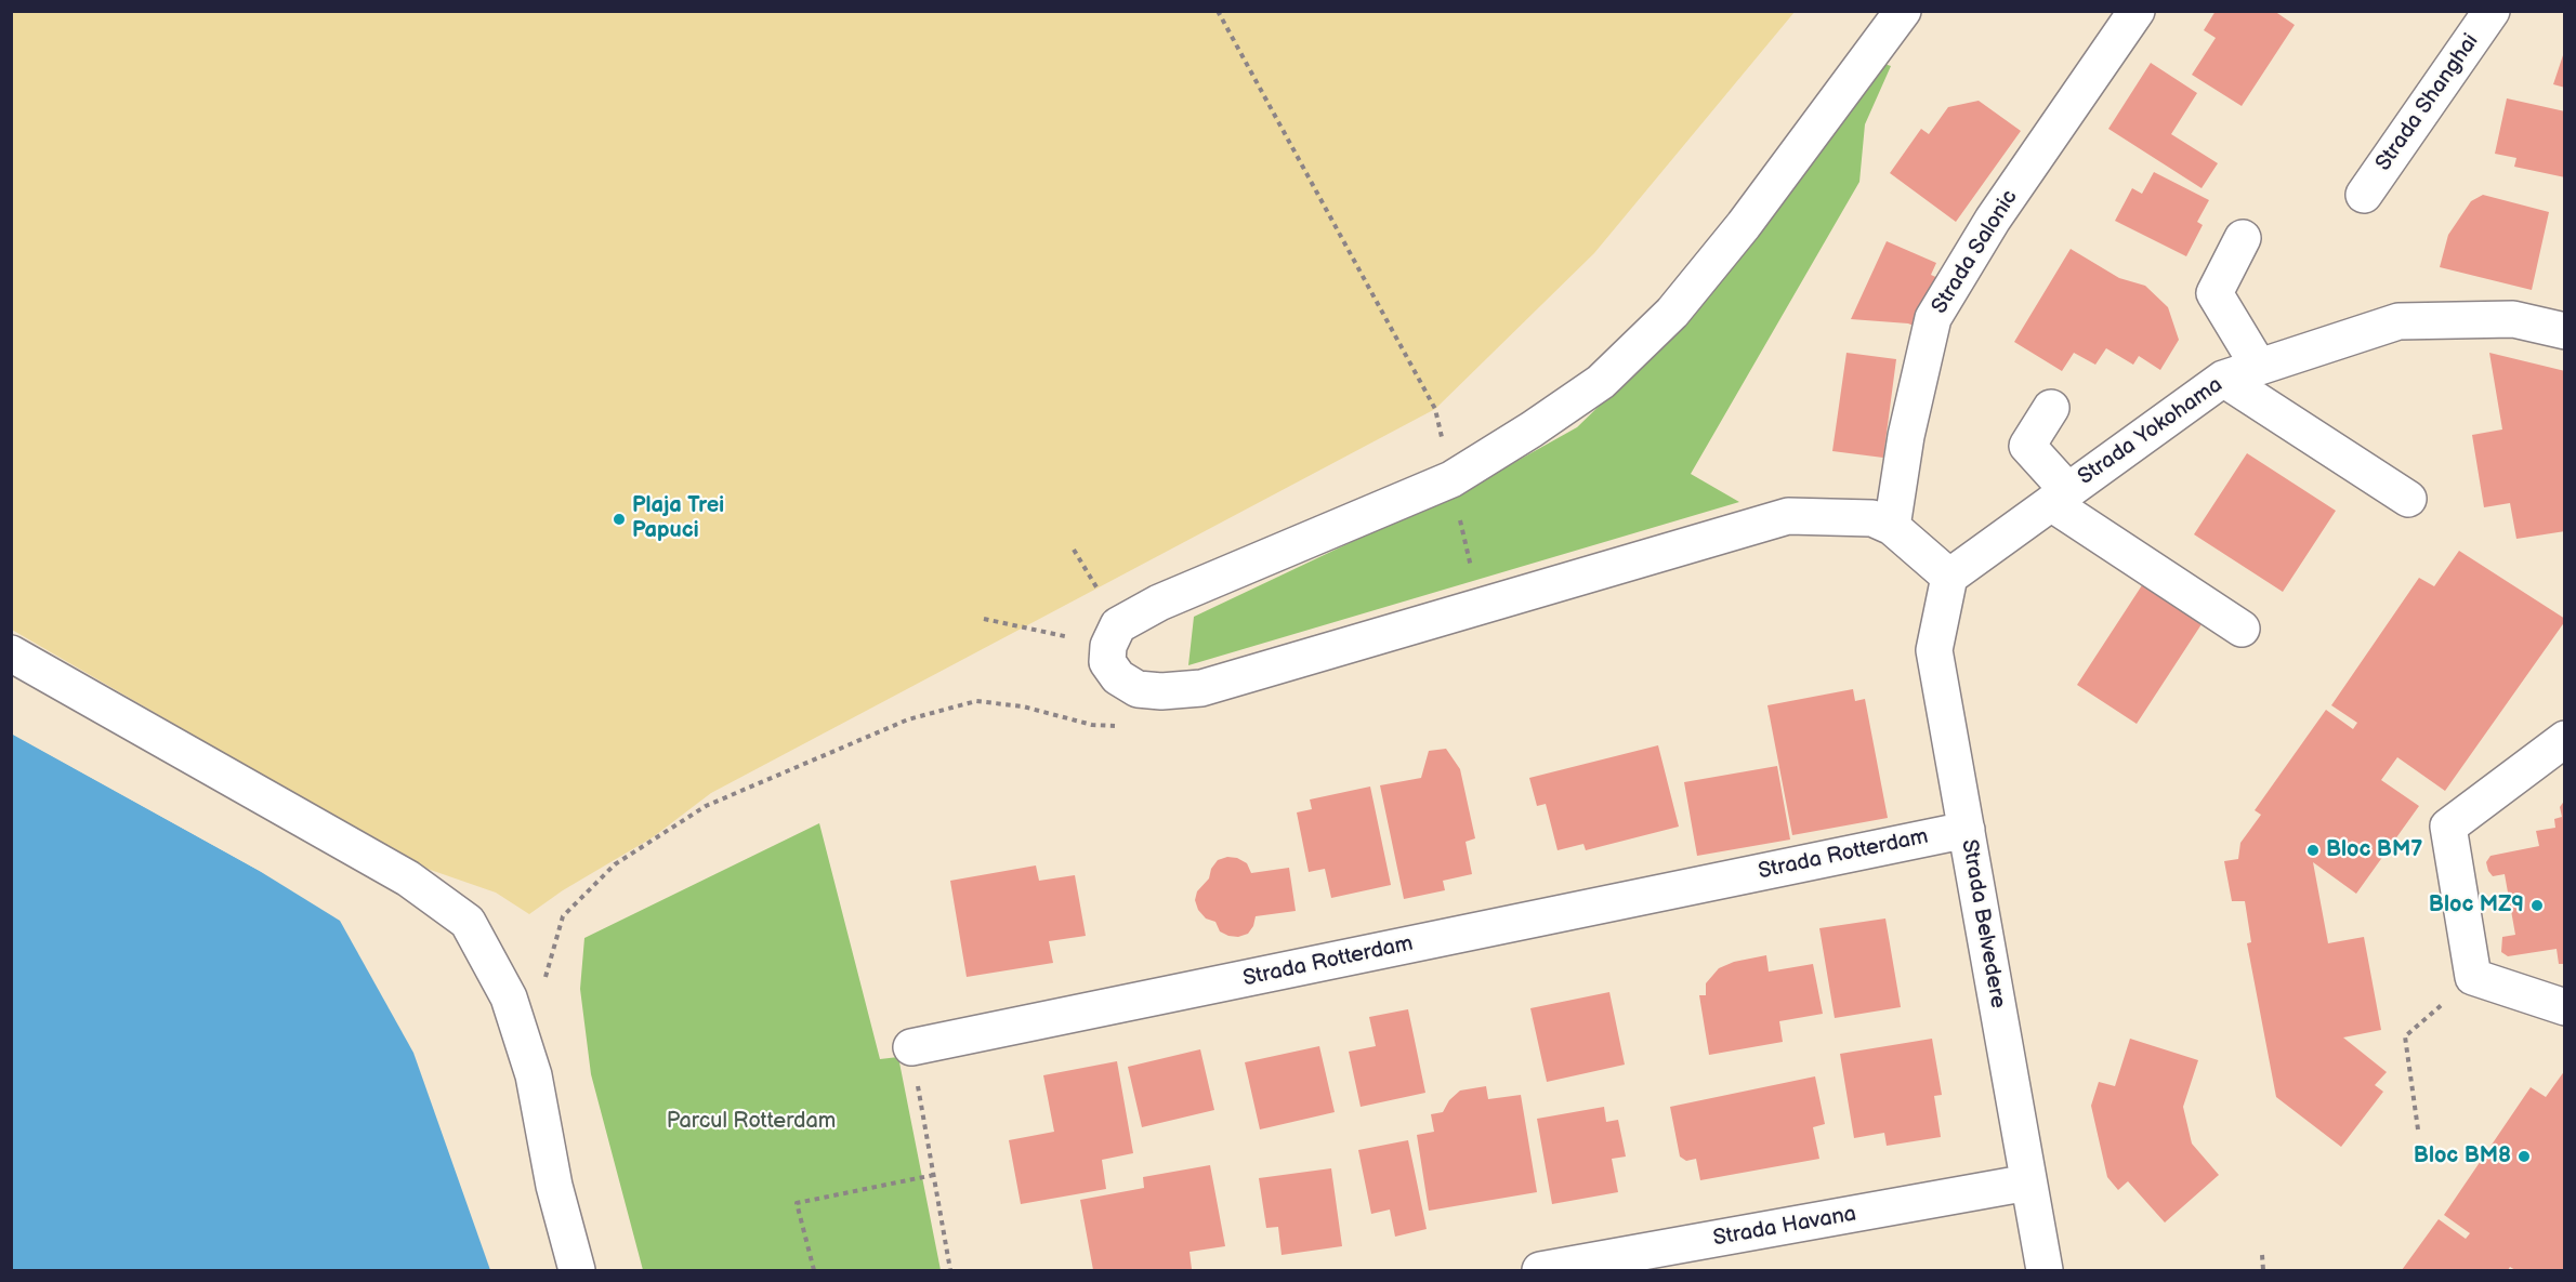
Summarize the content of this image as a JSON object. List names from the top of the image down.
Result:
{
  "streets": {
    "street": [
      "Strada Shanghai",
      "Strada Salonic",
      "Strada Yokohama",
      "Strada Rotterdam",
      "Strada Belvedere",
      "Strada Havana"
    ]
  },
  "crossings": [
    ["Strada Yokohama", "Strada Belvedere"],
    ["Strada Rotterdam", "Strada Belvedere"],
    ["Strada Belvedere", "Strada Havana"]
  ],
  "parks": ["Parcul Rotterdam"],
  "places": [
    "Plaja Trei Papuci",
    "Bloc BM7",
    "Bloc MZ9",
    "Bloc BM8"
  ]
}
